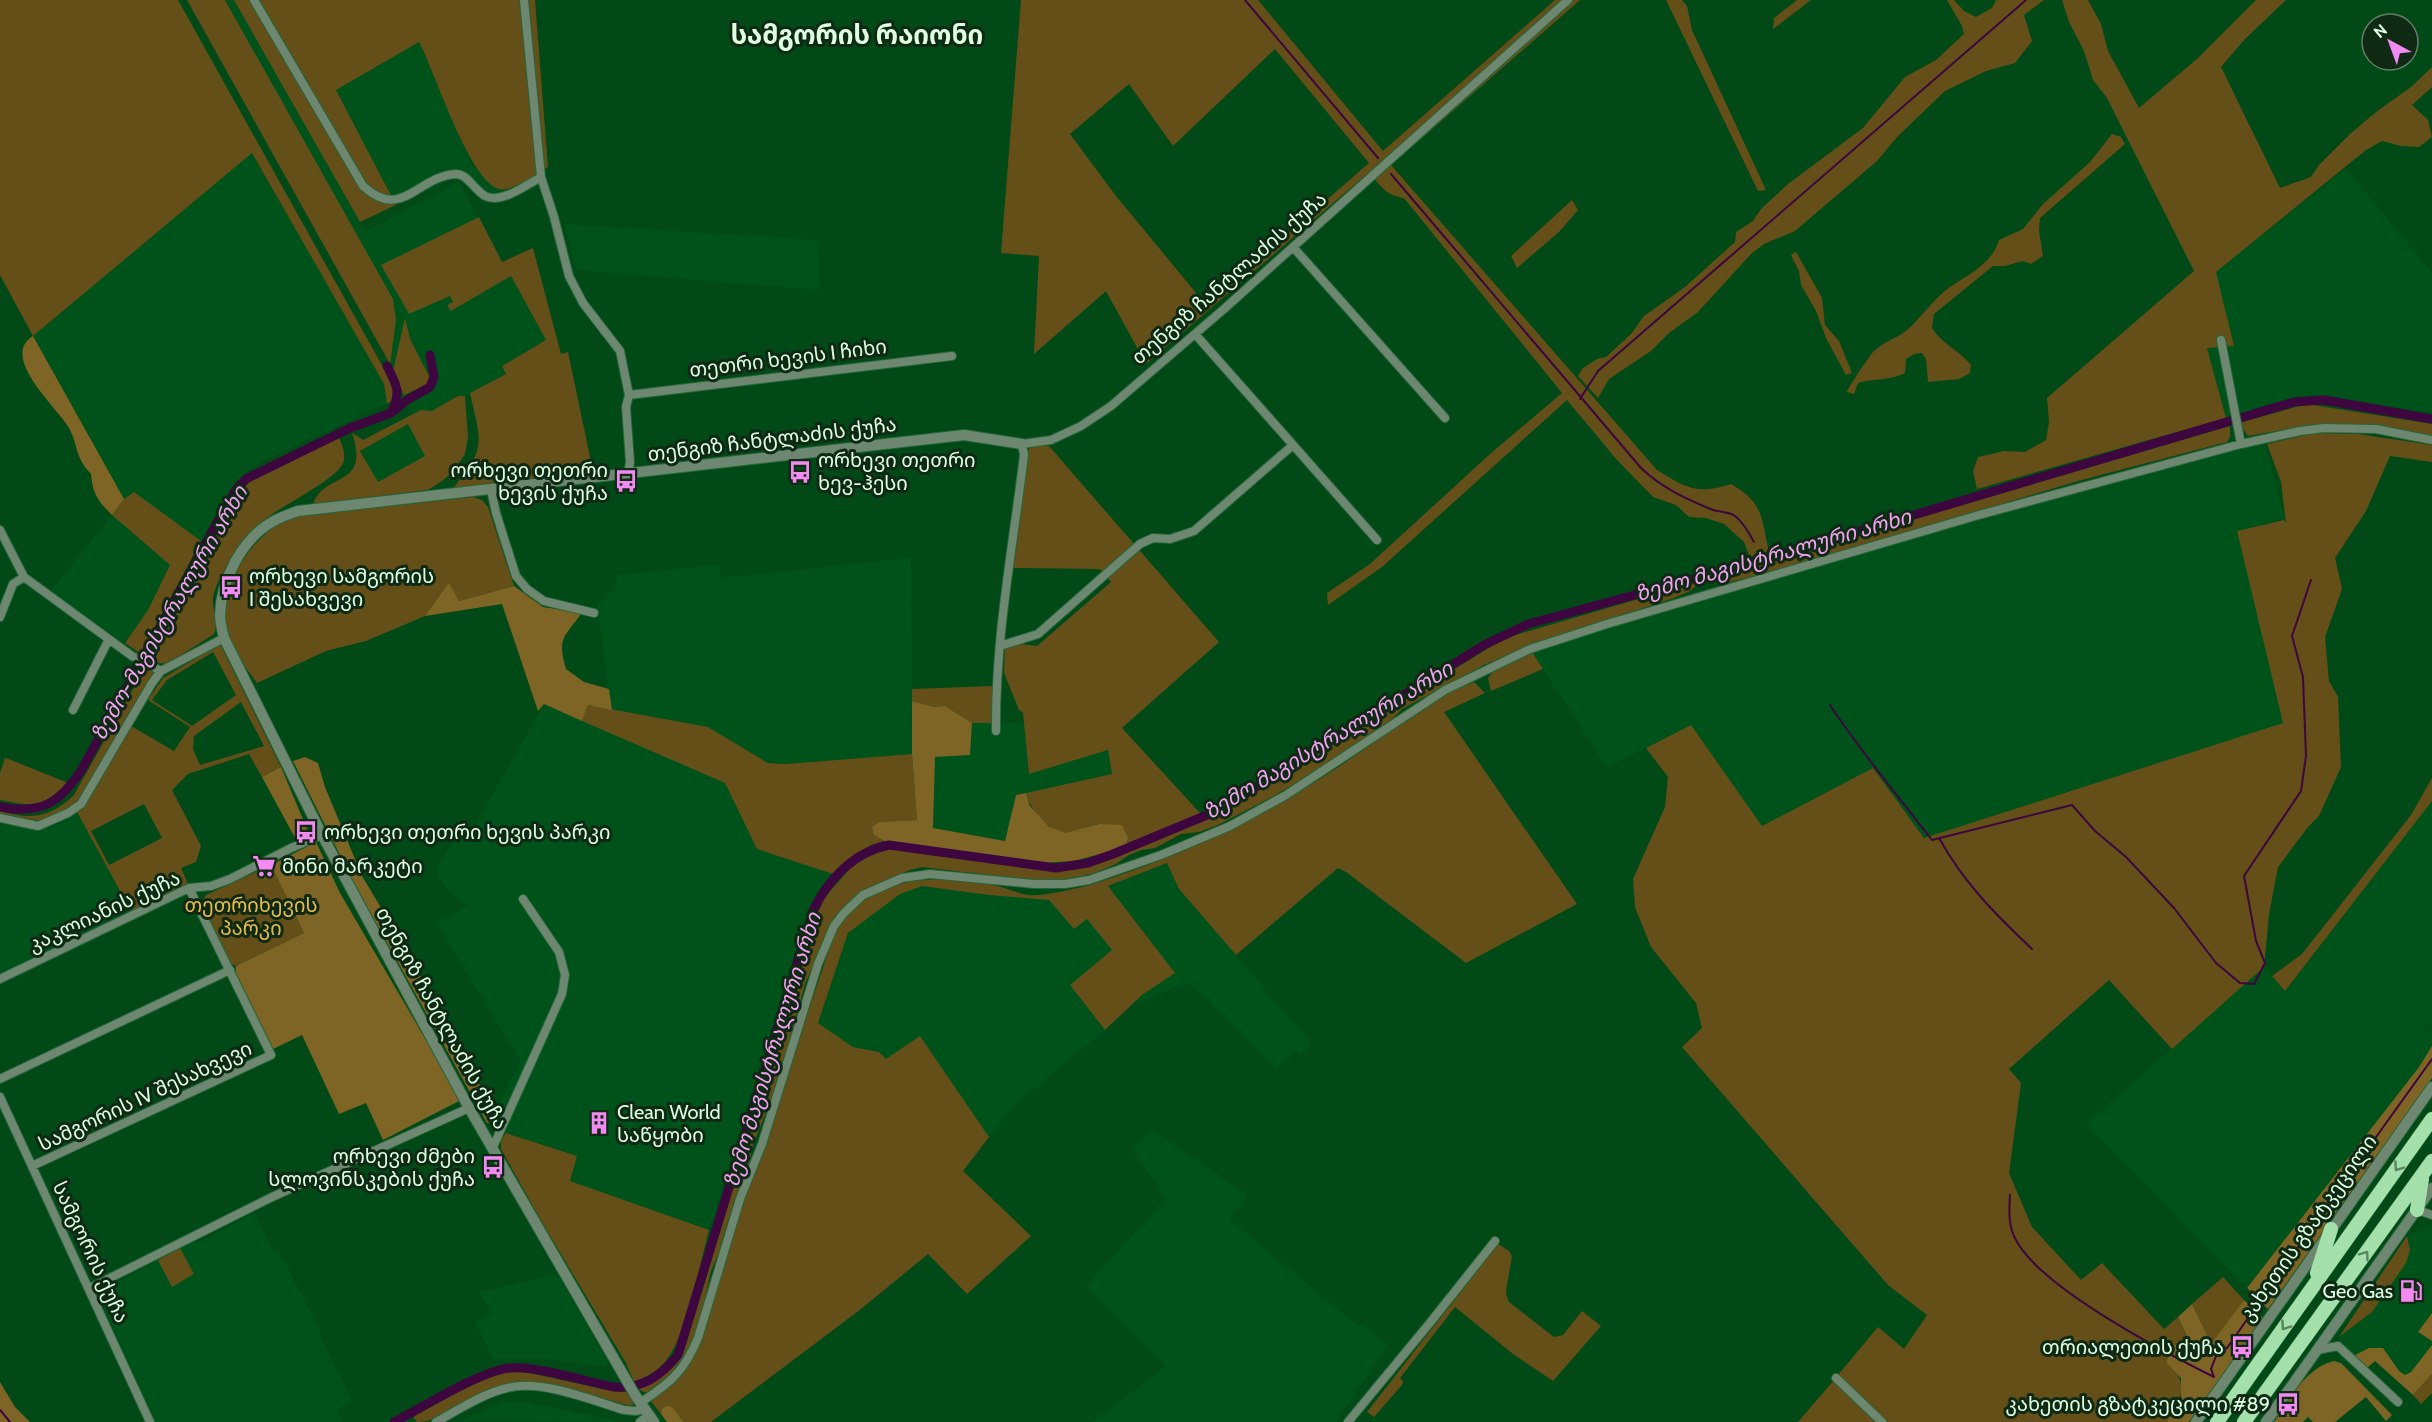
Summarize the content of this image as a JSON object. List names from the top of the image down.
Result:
{
  "streets": {
    "highway": ["კახეთის გზატკეცილი"],
    "street": [
      "თენგიზ ჩანტლაძის ქუჩა",
      "თეთრი ხევის I ჩიხი",
      "კაკლიანის ქუჩა",
      "სამგორის IV შესახვევი",
      "სამგორის ქუჩა"
    ]
  },
  "crossings": [
    ["თენგიზ ჩანტლაძის ქუჩა", "კაკლიანის ქუჩა"],
    ["სამგორის IV შესახვევი", "სამგორის ქუჩა"]
  ],
  "districts": ["სამგორის რაიონი"],
  "water": ["ზემო მაგისტრალური არხი", "ზემო-მაგისტრალური არხი"],
  "parks": ["თეთრიხევის პარკი"],
  "places": {
    "bus stop": [
      "ორხევი თეთრი ხევ-ჰესი",
      "ორხევი თეთრი ხევის ქუჩა",
      "ორხევი სამგორის I შესახვევი",
      "ორხევი თეთრი ხევის პარკი",
      "ორხევი ძმები სლოვინსკების ქუჩა",
      "თრიალეთის ქუჩა",
      "კახეთის გზატკეცილი #89"
    ],
    "supermarket": ["მინი მარკეტი"],
    "building": ["Clean World საწყობი"],
    "fuel station": ["Geo Gas"]
  },
  "north": "top left"
}
